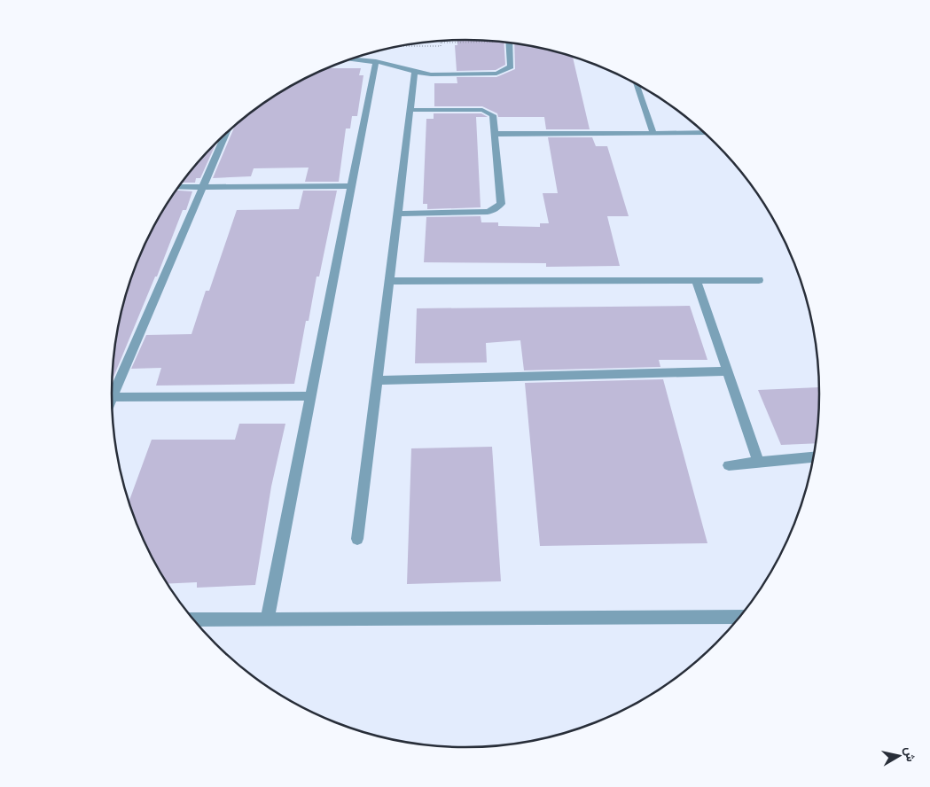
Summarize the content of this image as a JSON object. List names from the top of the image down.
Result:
{
  "north": "right"
}
